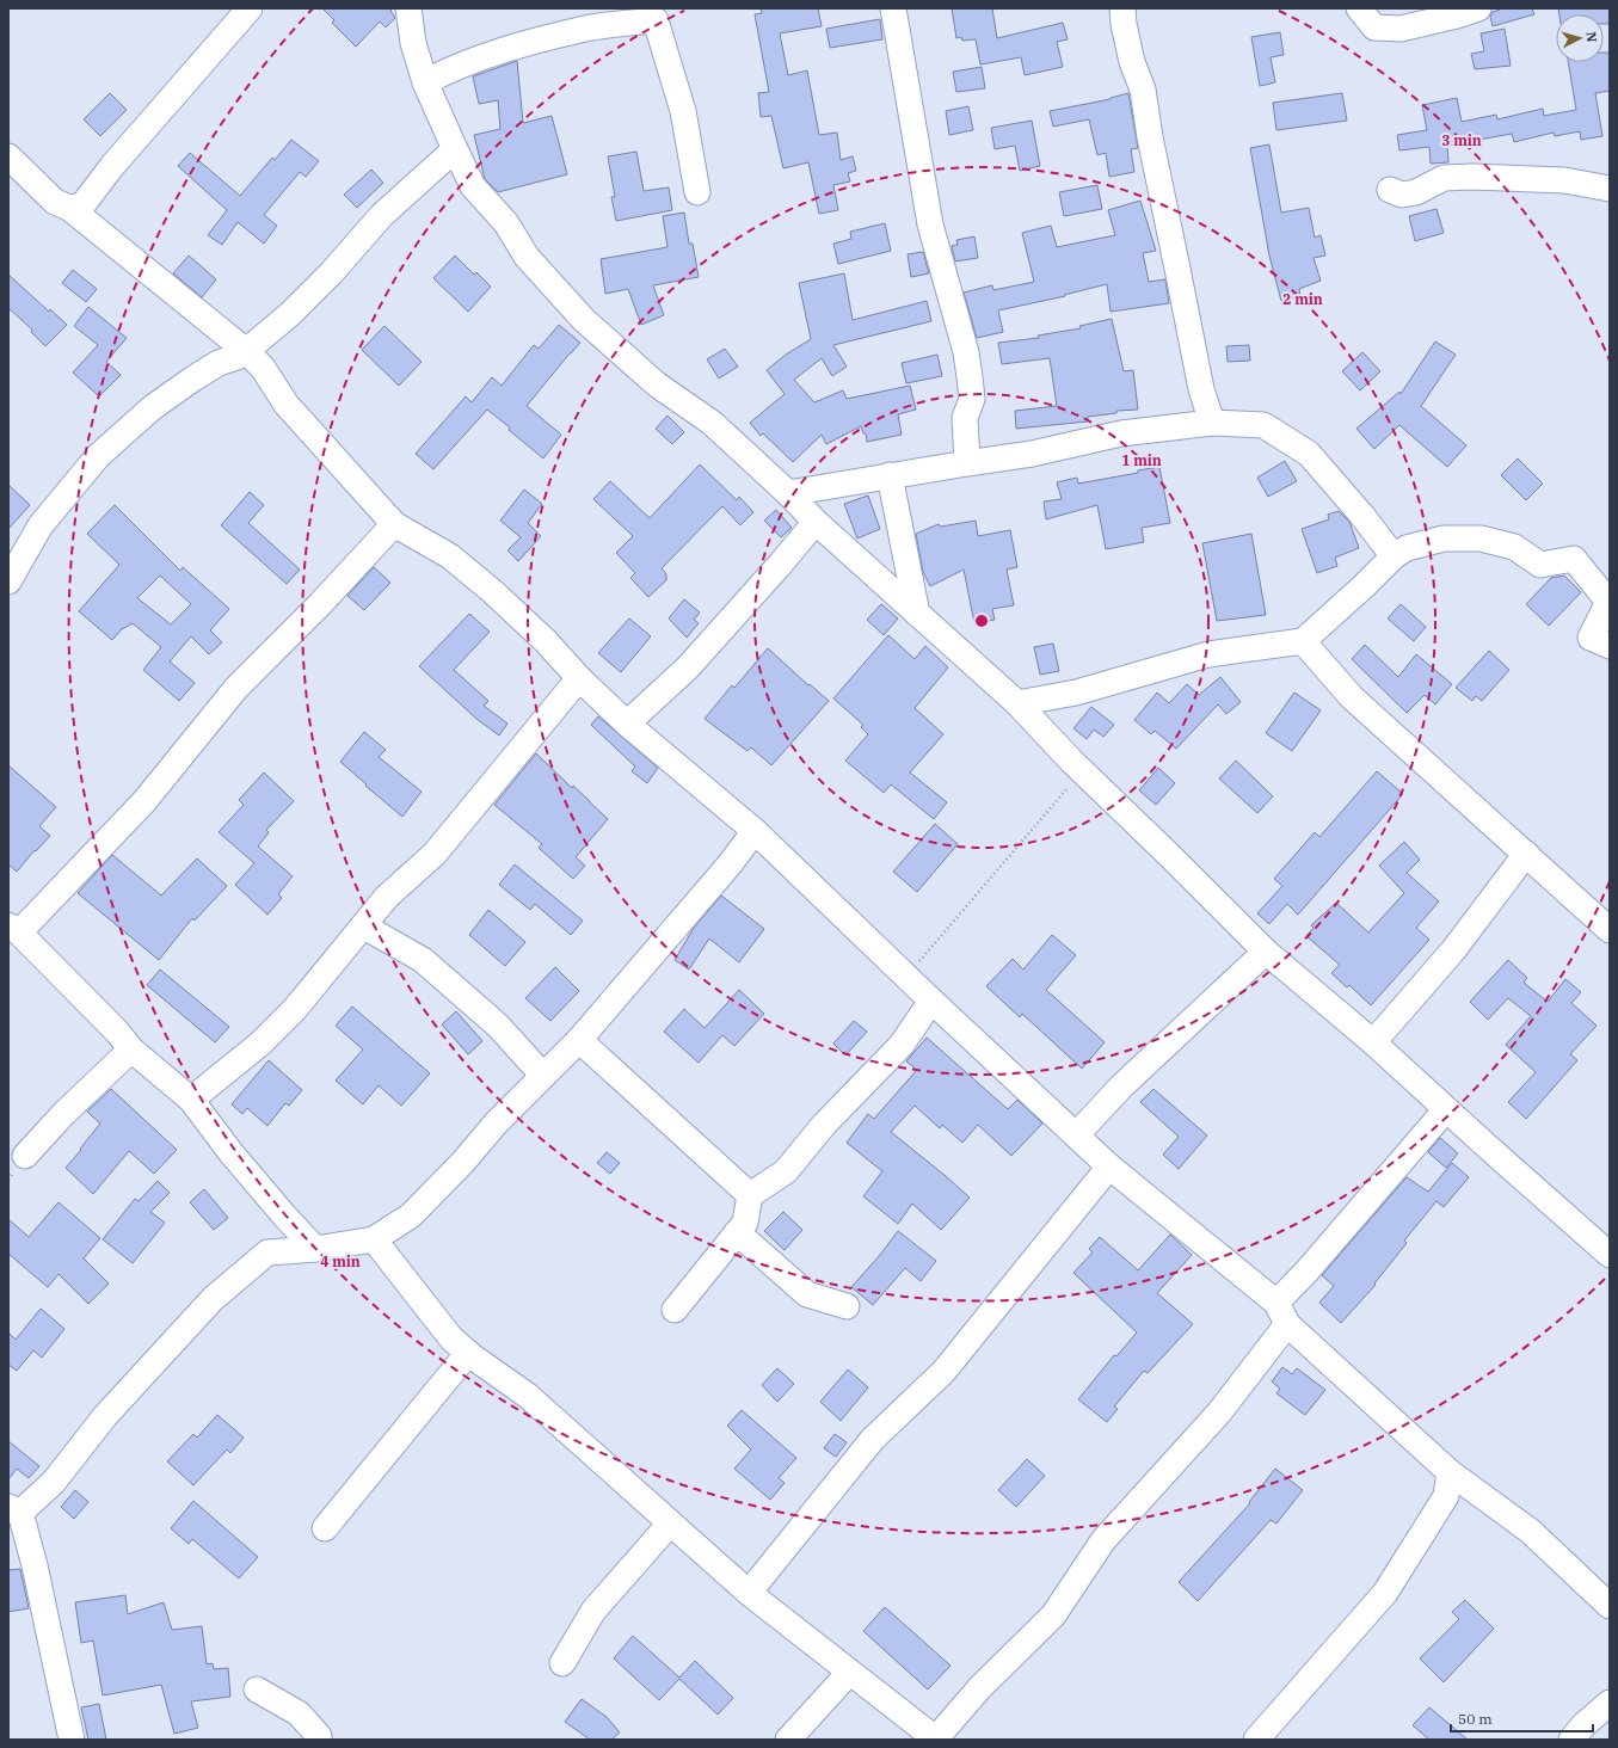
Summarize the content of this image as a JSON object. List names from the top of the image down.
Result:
{
  "scale_bar": "50 m",
  "north": "right",
  "rings": [
    "3 min",
    "2 min",
    "1 min",
    "4 min"
  ]
}
